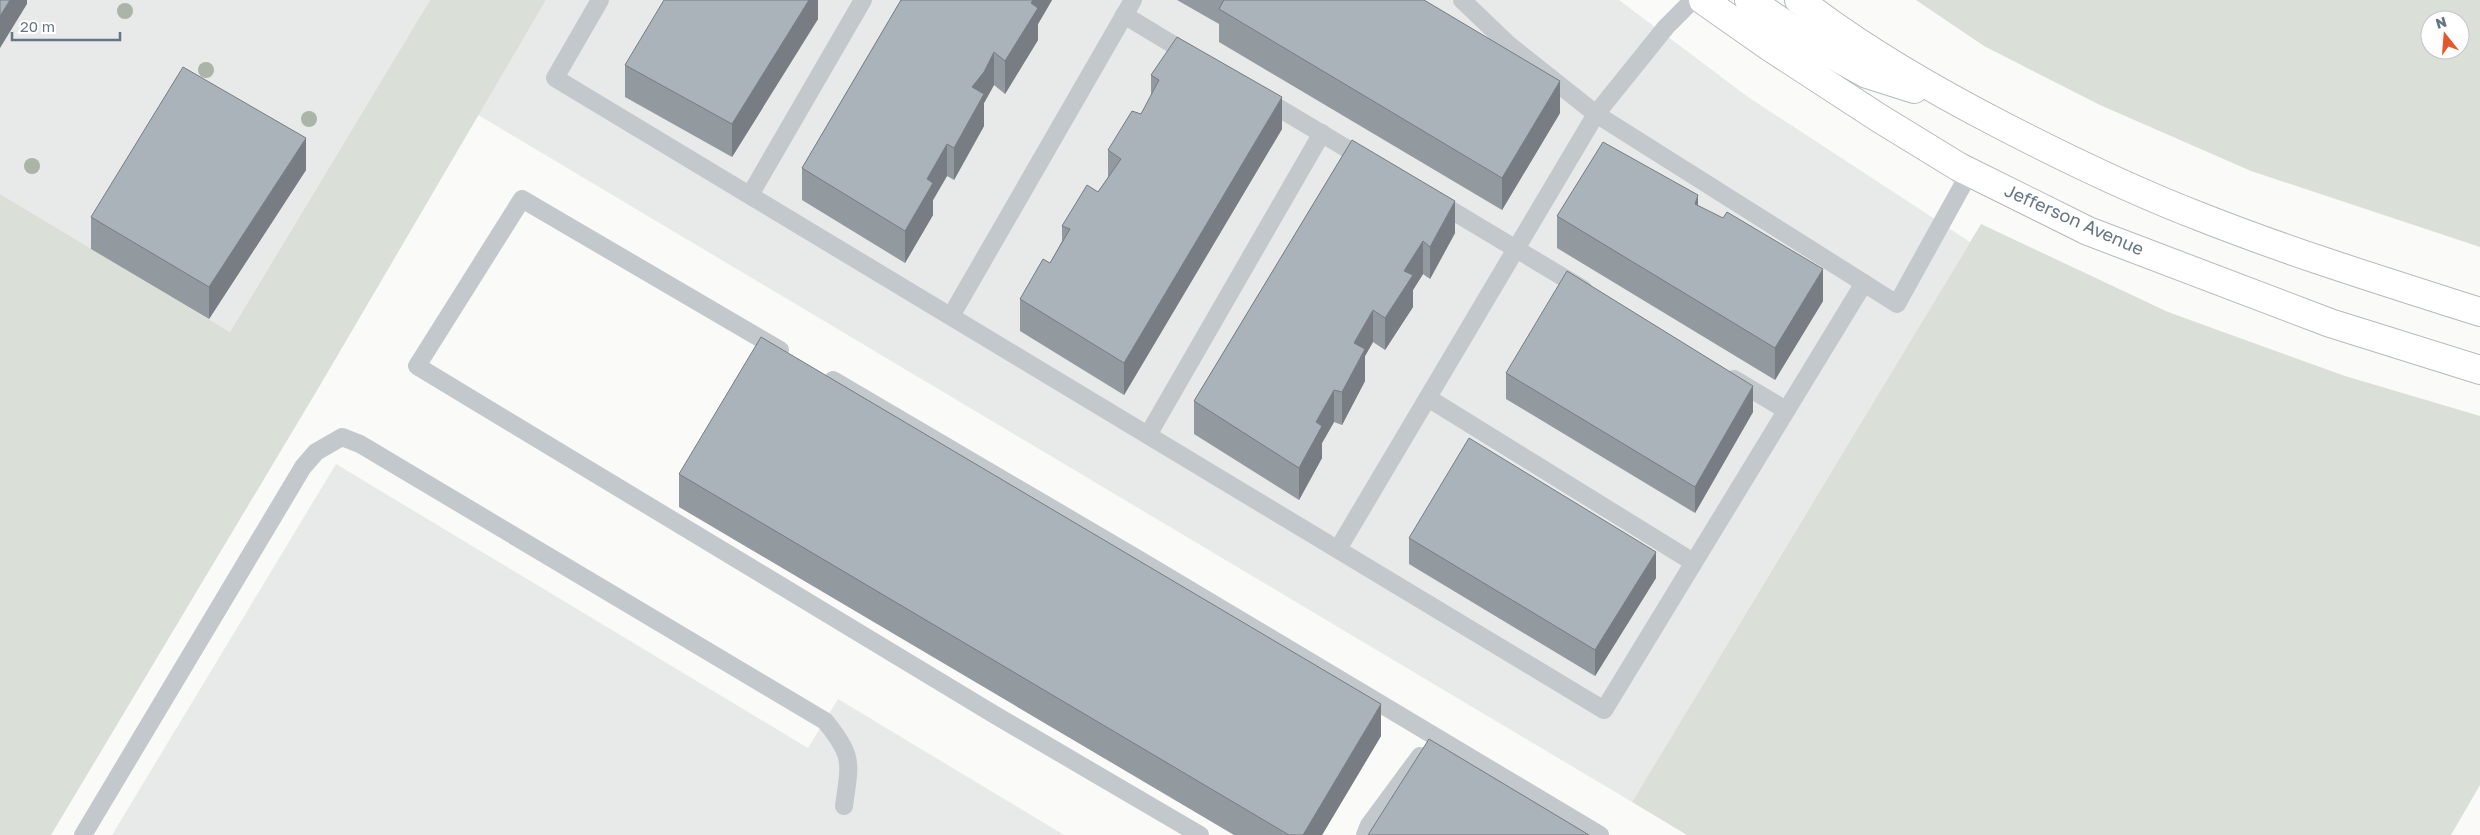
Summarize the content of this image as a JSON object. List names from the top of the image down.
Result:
{
  "streets": {
    "main road": ["Jefferson Avenue"]
  },
  "scale_bar": "20 m",
  "north": "top"
}
